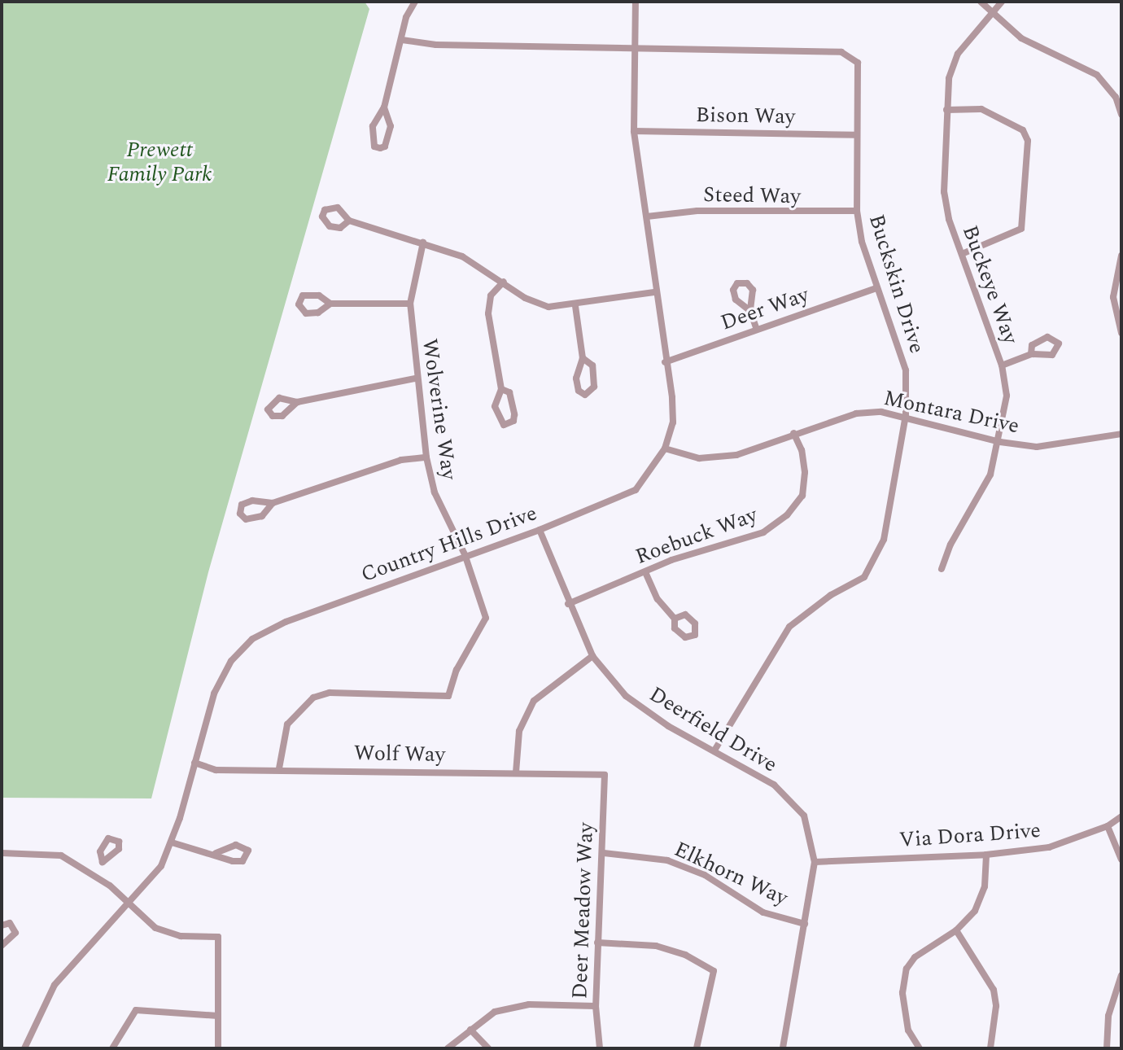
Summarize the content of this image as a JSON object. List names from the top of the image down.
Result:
{
  "streets": {
    "street": [
      "Bison Way",
      "Steed Way",
      "Buckskin Drive",
      "Buckeye Way",
      "Deer Way",
      "Wolverine Way",
      "Montara Drive",
      "Roebuck Way",
      "Country Hills Drive",
      "Deerfield Drive",
      "Wolf Way",
      "Via Dora Drive",
      "Elkhorn Way",
      "Deer Meadow Way"
    ]
  },
  "crossings": [
    ["Bison Way", "Buckskin Drive"],
    ["Bison Way", "Country Hills Drive"],
    ["Steed Way", "Buckskin Drive"],
    ["Steed Way", "Country Hills Drive"],
    ["Buckskin Drive", "Deer Way"],
    ["Buckskin Drive", "Montara Drive"],
    ["Buckskin Drive", "Country Hills Drive"],
    ["Buckskin Drive", "Deerfield Drive"],
    ["Buckeye Way", "Montara Drive"],
    ["Deer Way", "Country Hills Drive"],
    ["Wolverine Way", "Country Hills Drive"],
    ["Wolverine Way", "Wolf Way"],
    ["Montara Drive", "Roebuck Way"],
    ["Montara Drive", "Country Hills Drive"],
    ["Roebuck Way", "Deerfield Drive"],
    ["Country Hills Drive", "Deerfield Drive"],
    ["Country Hills Drive", "Wolf Way"],
    ["Deerfield Drive", "Via Dora Drive"],
    ["Deerfield Drive", "Elkhorn Way"],
    ["Wolf Way", "Deer Meadow Way"],
    ["Elkhorn Way", "Deer Meadow Way"]
  ],
  "parks": ["Prewett Family Park"]
}
